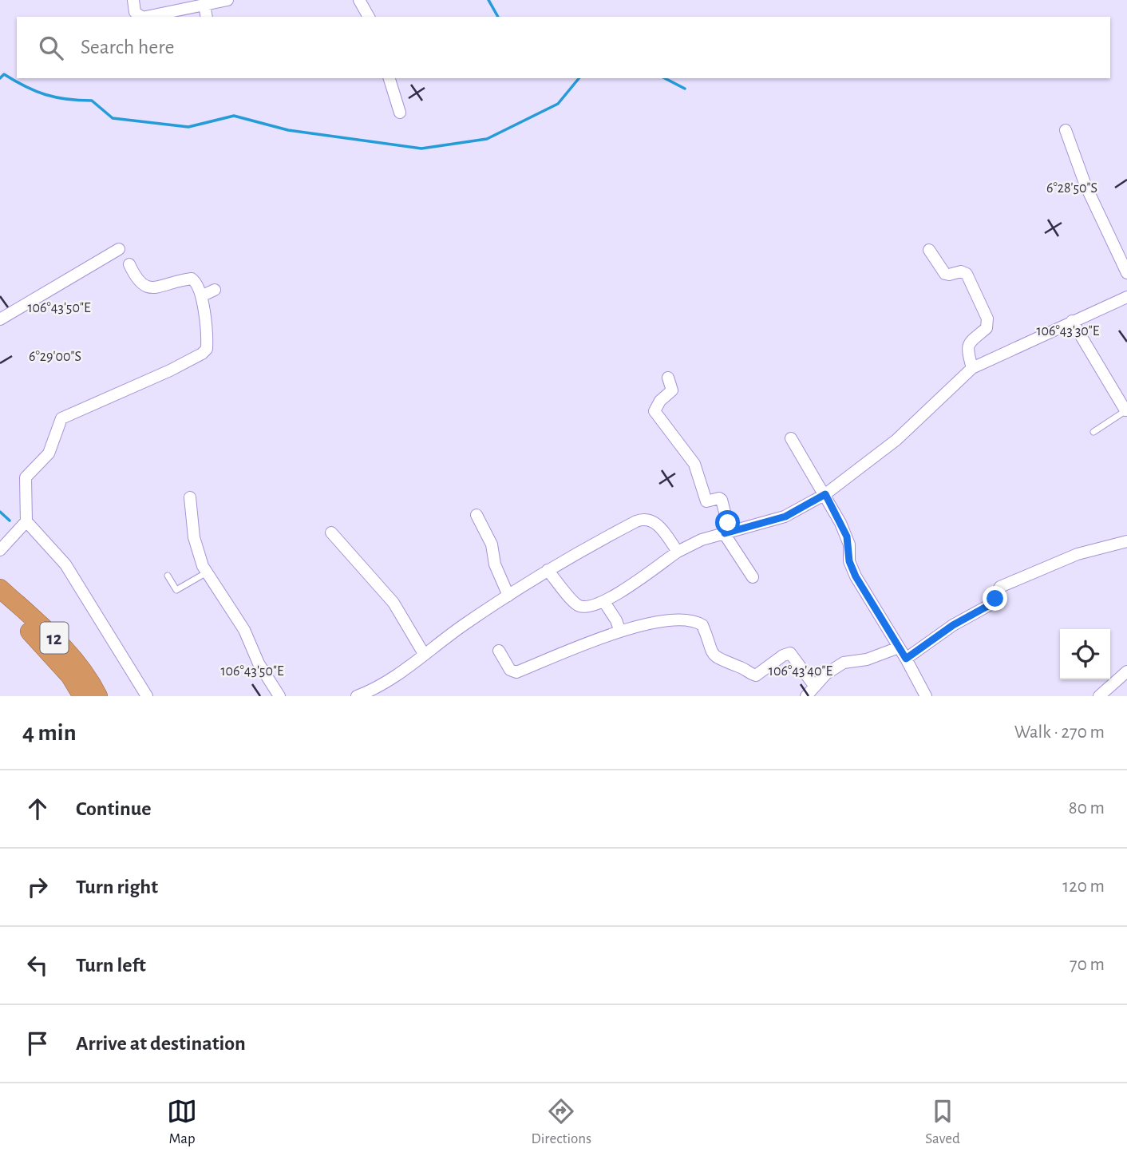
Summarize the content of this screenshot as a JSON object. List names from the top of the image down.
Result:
{
  "streets": {
    "highway": ["12"]
  },
  "page": {
    "search": "Search here",
    "heading": ["4 min", "Walk · 270 m"],
    "list": [
      ["Continue", "80 m"],
      ["Turn right", "120 m"],
      ["Turn left", "70 m"],
      "Arrive at destination"
    ],
    "nav": ["Map", "Directions", "Saved"]
  },
  "coordinates": [
    "6°28'50\"S",
    "106°43'50\"E",
    "106°43'30\"E",
    "6°29'00\"S",
    "106°43'40\"E"
  ]
}
